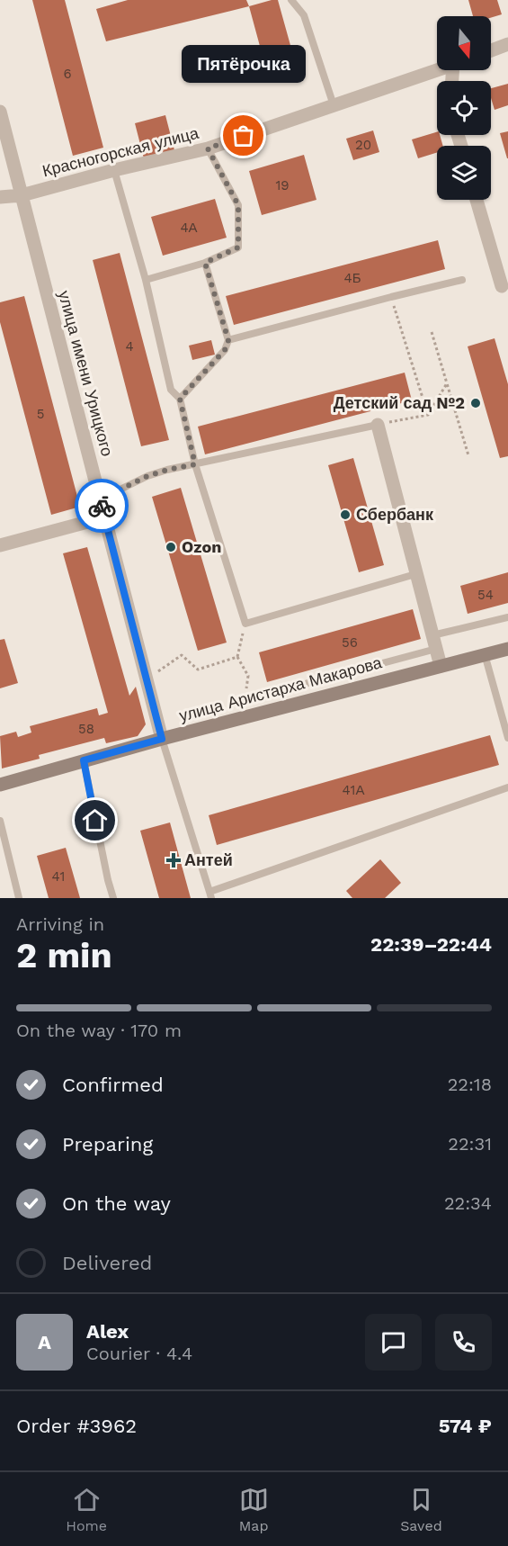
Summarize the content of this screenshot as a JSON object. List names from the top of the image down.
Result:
{
  "streets": {
    "street": ["Красногорская улица", "улица имени Урицкого", "улица Аристарха Макарова"]
  },
  "crossings": [
    ["Красногорская улица", "улица имени Урицкого"],
    ["улица имени Урицкого", "улица Аристарха Макарова"]
  ],
  "places": {
    "other": [
      "Пятёрочка",
      "Детский сад №2",
      "Сбербанк",
      "Ozon"
    ],
    "health": ["Антей"]
  },
  "house_numbers": [
    "6",
    "20",
    "19",
    "4А",
    "4Б",
    "4",
    "5",
    "54",
    "56",
    "58",
    "41А",
    "41"
  ],
  "north": "bottom",
  "page": {
    "bubble": "Пятёрочка",
    "heading": ["2 min", "Arriving in", "22:39–22:44"],
    "panel": [
      "Alex",
      "Courier · 4.4",
      "Order #3962",
      "574 ₽"
    ],
    "bar": "On the way · 170 m",
    "list": [
      ["Confirmed", "22:18"],
      ["Preparing", "22:31"],
      ["On the way", "22:34"],
      "Delivered"
    ],
    "round": "A",
    "tabs": ["Home", "Map", "Saved"]
  }
}
